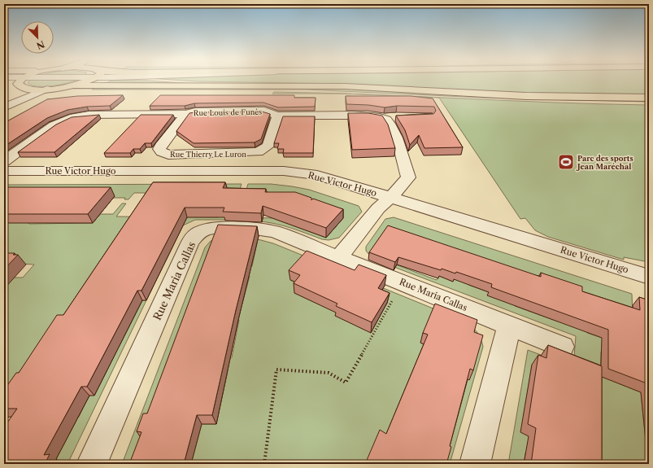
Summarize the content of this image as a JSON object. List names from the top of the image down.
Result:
{
  "streets": {
    "street": [
      "Rue Louis de Funès",
      "Rue Thierry Le Luron",
      "Rue Victor Hugo",
      "Rue Maria Callas"
    ]
  },
  "crossings": [
    ["Rue Louis de Funès", "Rue Thierry Le Luron"],
    ["Rue Louis de Funès", "Rue Victor Hugo"]
  ],
  "places": {
    "sports": ["Parc des sports Jean Maréchal"]
  },
  "north": "bottom right"
}
